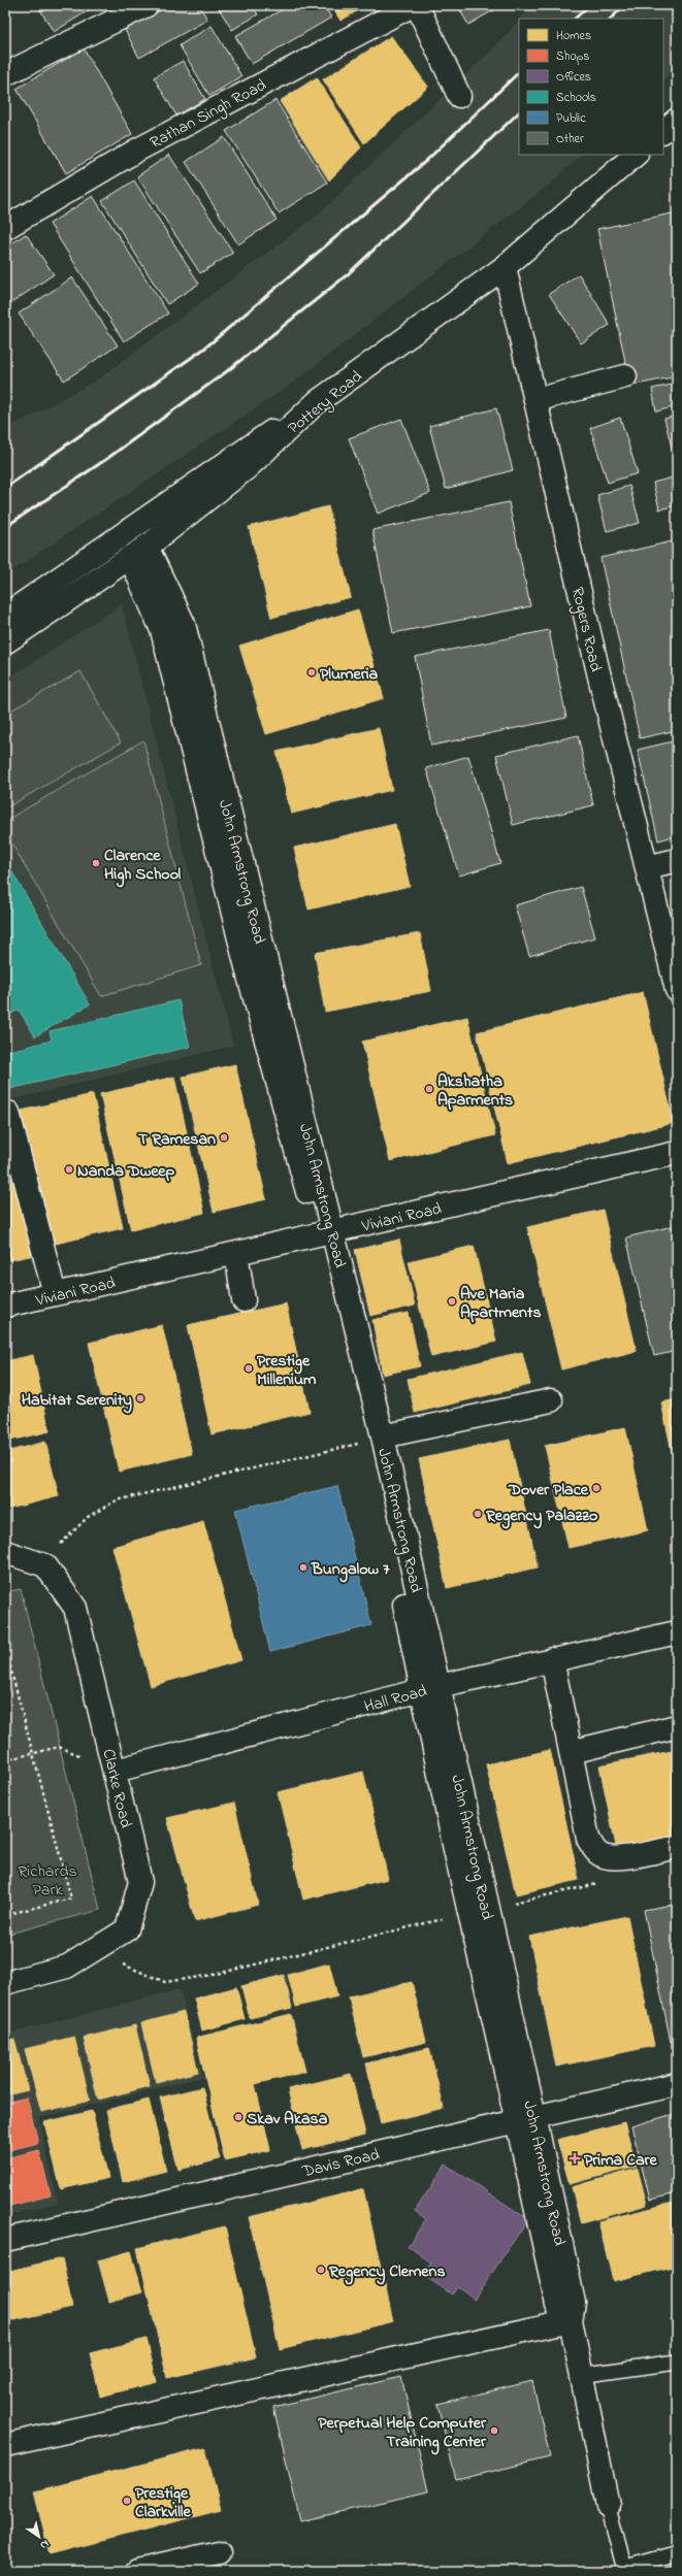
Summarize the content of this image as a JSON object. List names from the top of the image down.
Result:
{
  "streets": {
    "street": [
      "Rathan Singh Road",
      "Pottery Road",
      "Rogers Road",
      "John Armstrong Road",
      "Viviani Road",
      "Hall Road",
      "Clarke Road",
      "Davis Road"
    ]
  },
  "crossings": [
    ["Pottery Road", "Rogers Road"],
    ["Pottery Road", "John Armstrong Road"],
    ["John Armstrong Road", "Viviani Road"],
    ["John Armstrong Road", "Hall Road"],
    ["John Armstrong Road", "Davis Road"],
    ["Hall Road", "Clarke Road"]
  ],
  "parks": ["Richards Park"],
  "places": {
    "other": [
      "Plumeria",
      "Clarence High School",
      "Akshatha Aparments",
      "T Ramesan",
      "Nanda Dweep",
      "Ave Maria Apartments",
      "Prestige Millenium",
      "Habitat Serenity",
      "Dover Place",
      "Regency Palazzo",
      "Bungalow 7",
      "Skav Akasa",
      "Regency Clemens",
      "Perpetual Help Computer Training Center",
      "Prestige Clarkville"
    ],
    "health": ["Prima Care"]
  },
  "legend": [
    "Homes",
    "Shops",
    "Offices",
    "Schools",
    "Public",
    "Other"
  ],
  "north": "bottom right"
}
